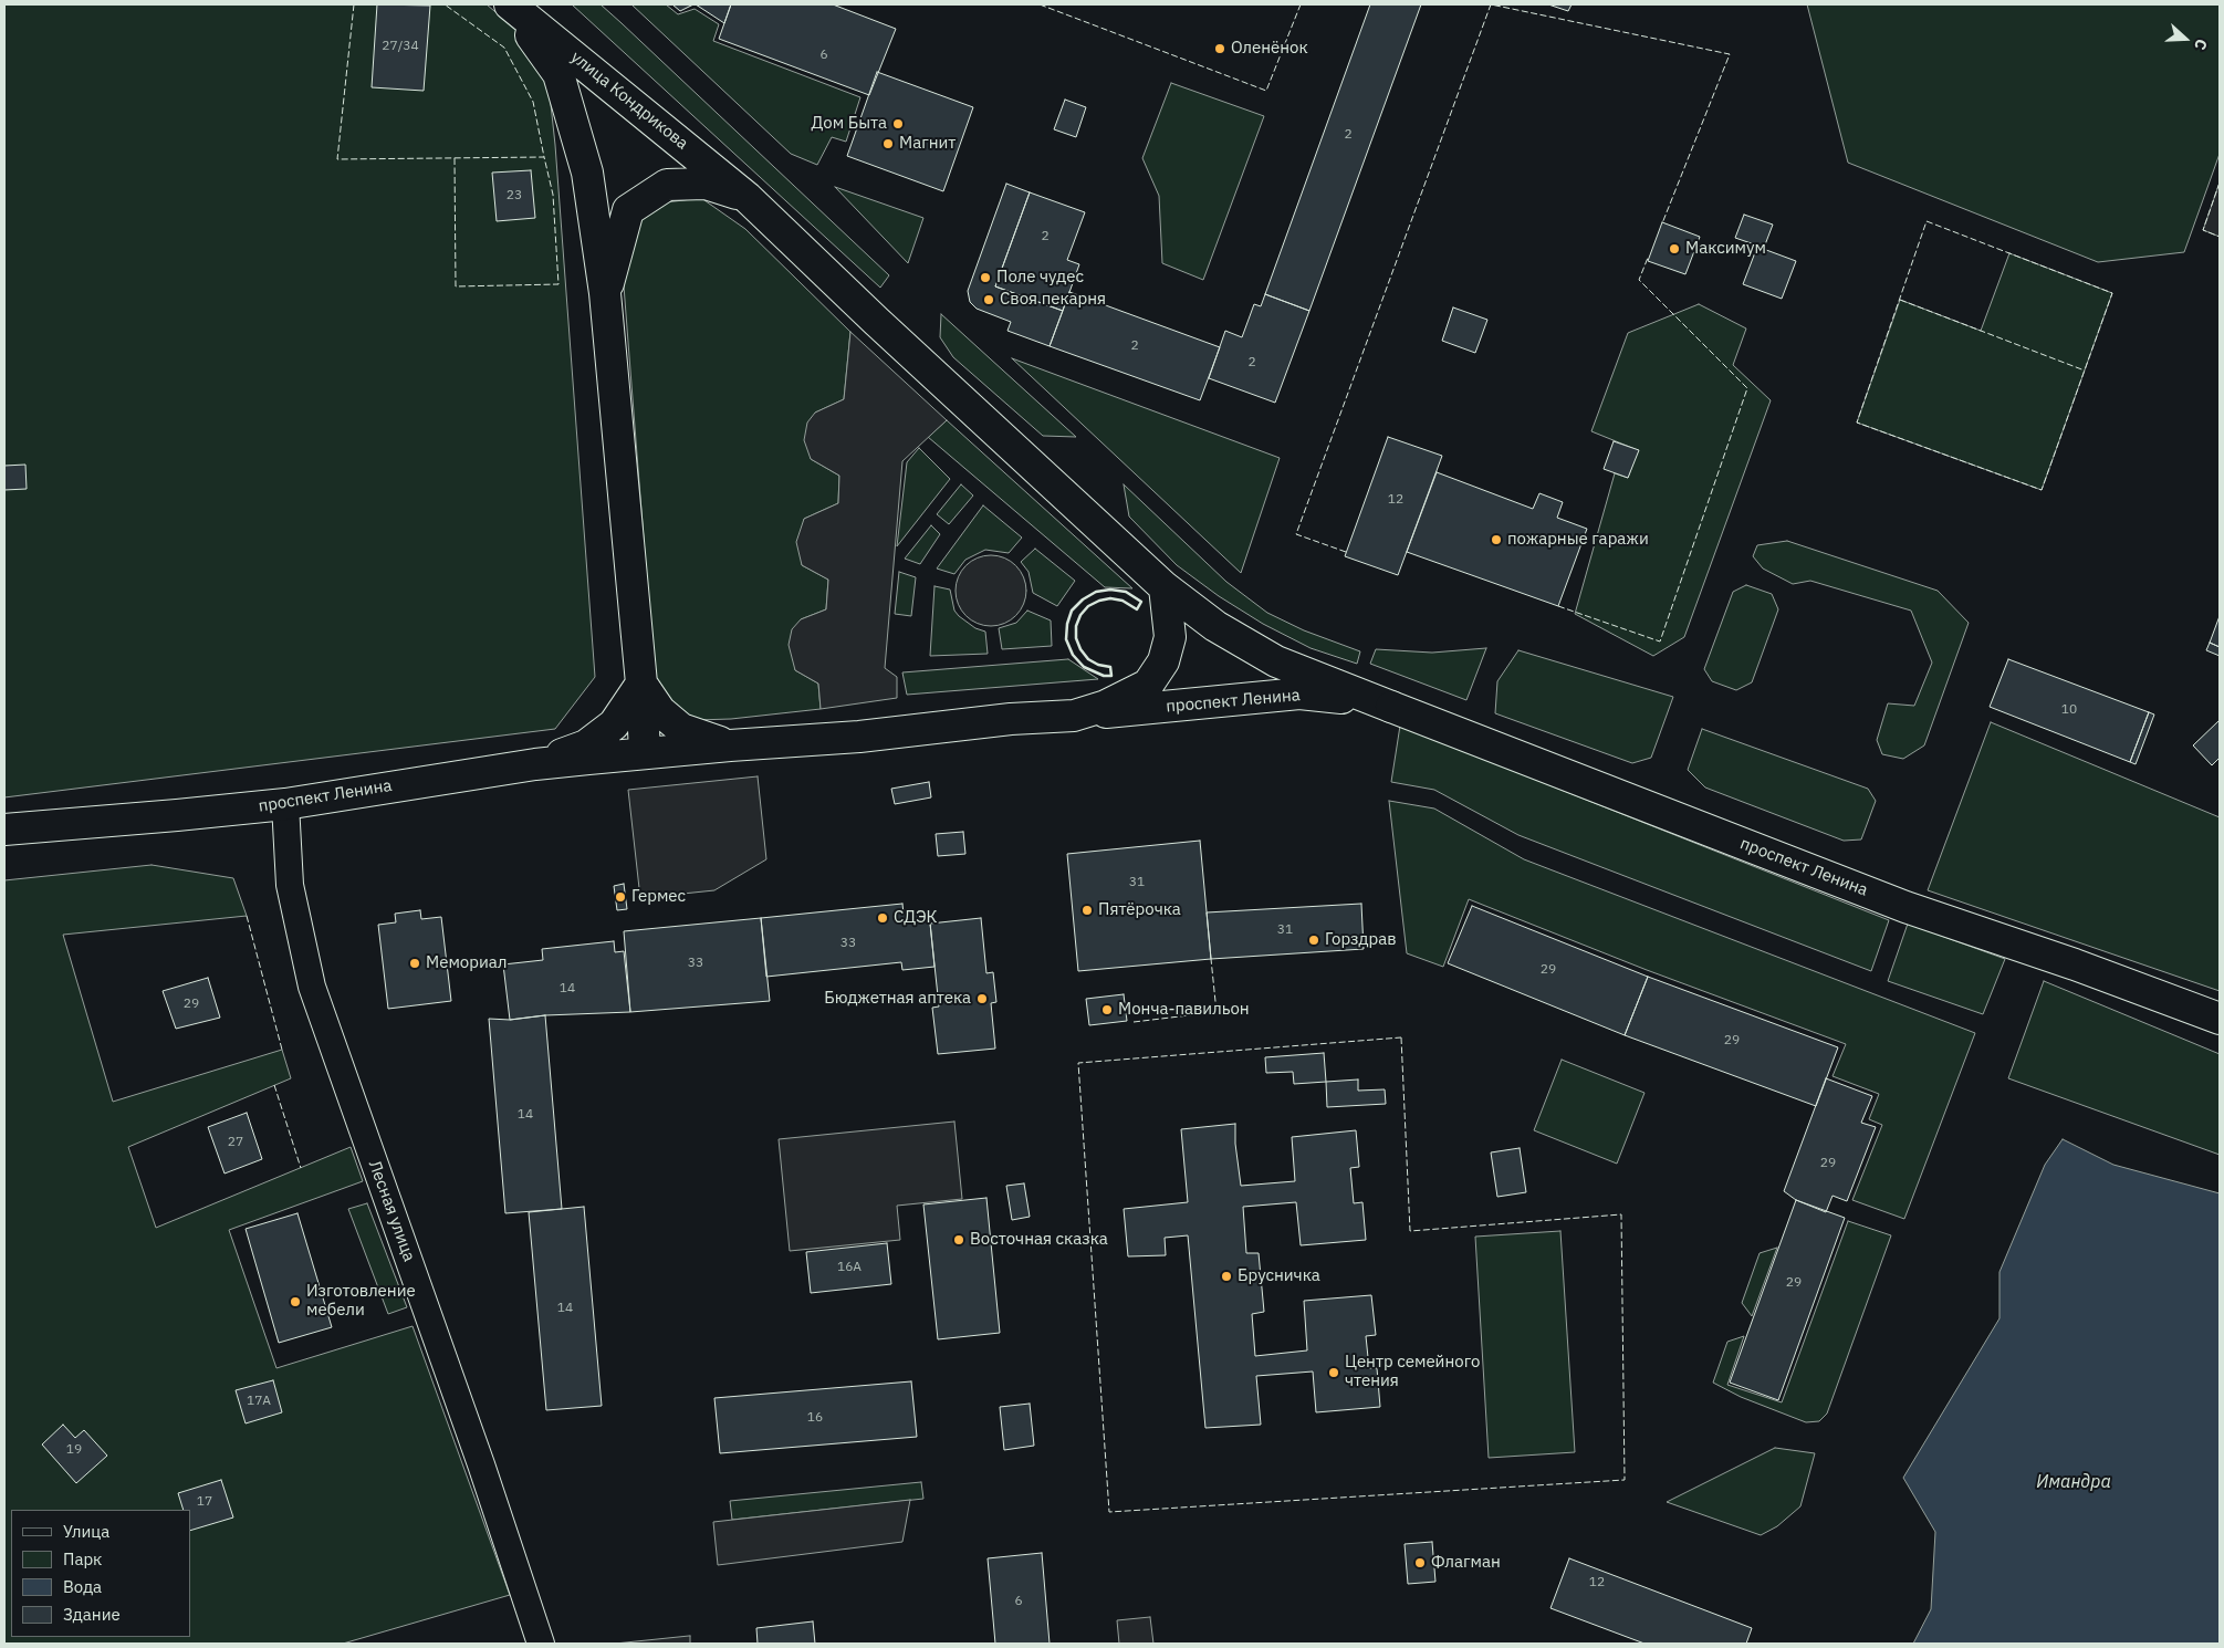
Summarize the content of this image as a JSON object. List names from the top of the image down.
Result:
{
  "streets": {
    "main road": ["улица Кондрикова", "проспект Ленина"],
    "street": ["Лесная улица"]
  },
  "crossings": [
    ["улица Кондрикова", "проспект Ленина"],
    ["проспект Ленина", "Лесная улица"]
  ],
  "water": ["Имандра"],
  "places": [
    "Оленёнок",
    "Дом Быта",
    "Магнит",
    "Максимум",
    "Поле чудес",
    "Своя пекарня",
    "пожарные гаражи",
    "Гермес",
    "Пятёрочка",
    "СДЭК",
    "Горздрав",
    "Мемориал",
    "Бюджетная аптека",
    "Монча-павильон",
    "Восточная сказка",
    "Брусничка",
    "Изготовление мебели",
    "Центр семейного чтения",
    "Флагман"
  ],
  "house_numbers": [
    "27/34",
    "6",
    "2",
    "23",
    "2",
    "2",
    "2",
    "12",
    "10",
    "31",
    "31",
    "33",
    "33",
    "29",
    "14",
    "29",
    "29",
    "14",
    "27",
    "29",
    "16А",
    "29",
    "14",
    "17А",
    "16",
    "19",
    "17",
    "12",
    "6"
  ],
  "legend": [
    "Улица",
    "Парк",
    "Вода",
    "Здание"
  ],
  "north": "right"
}
